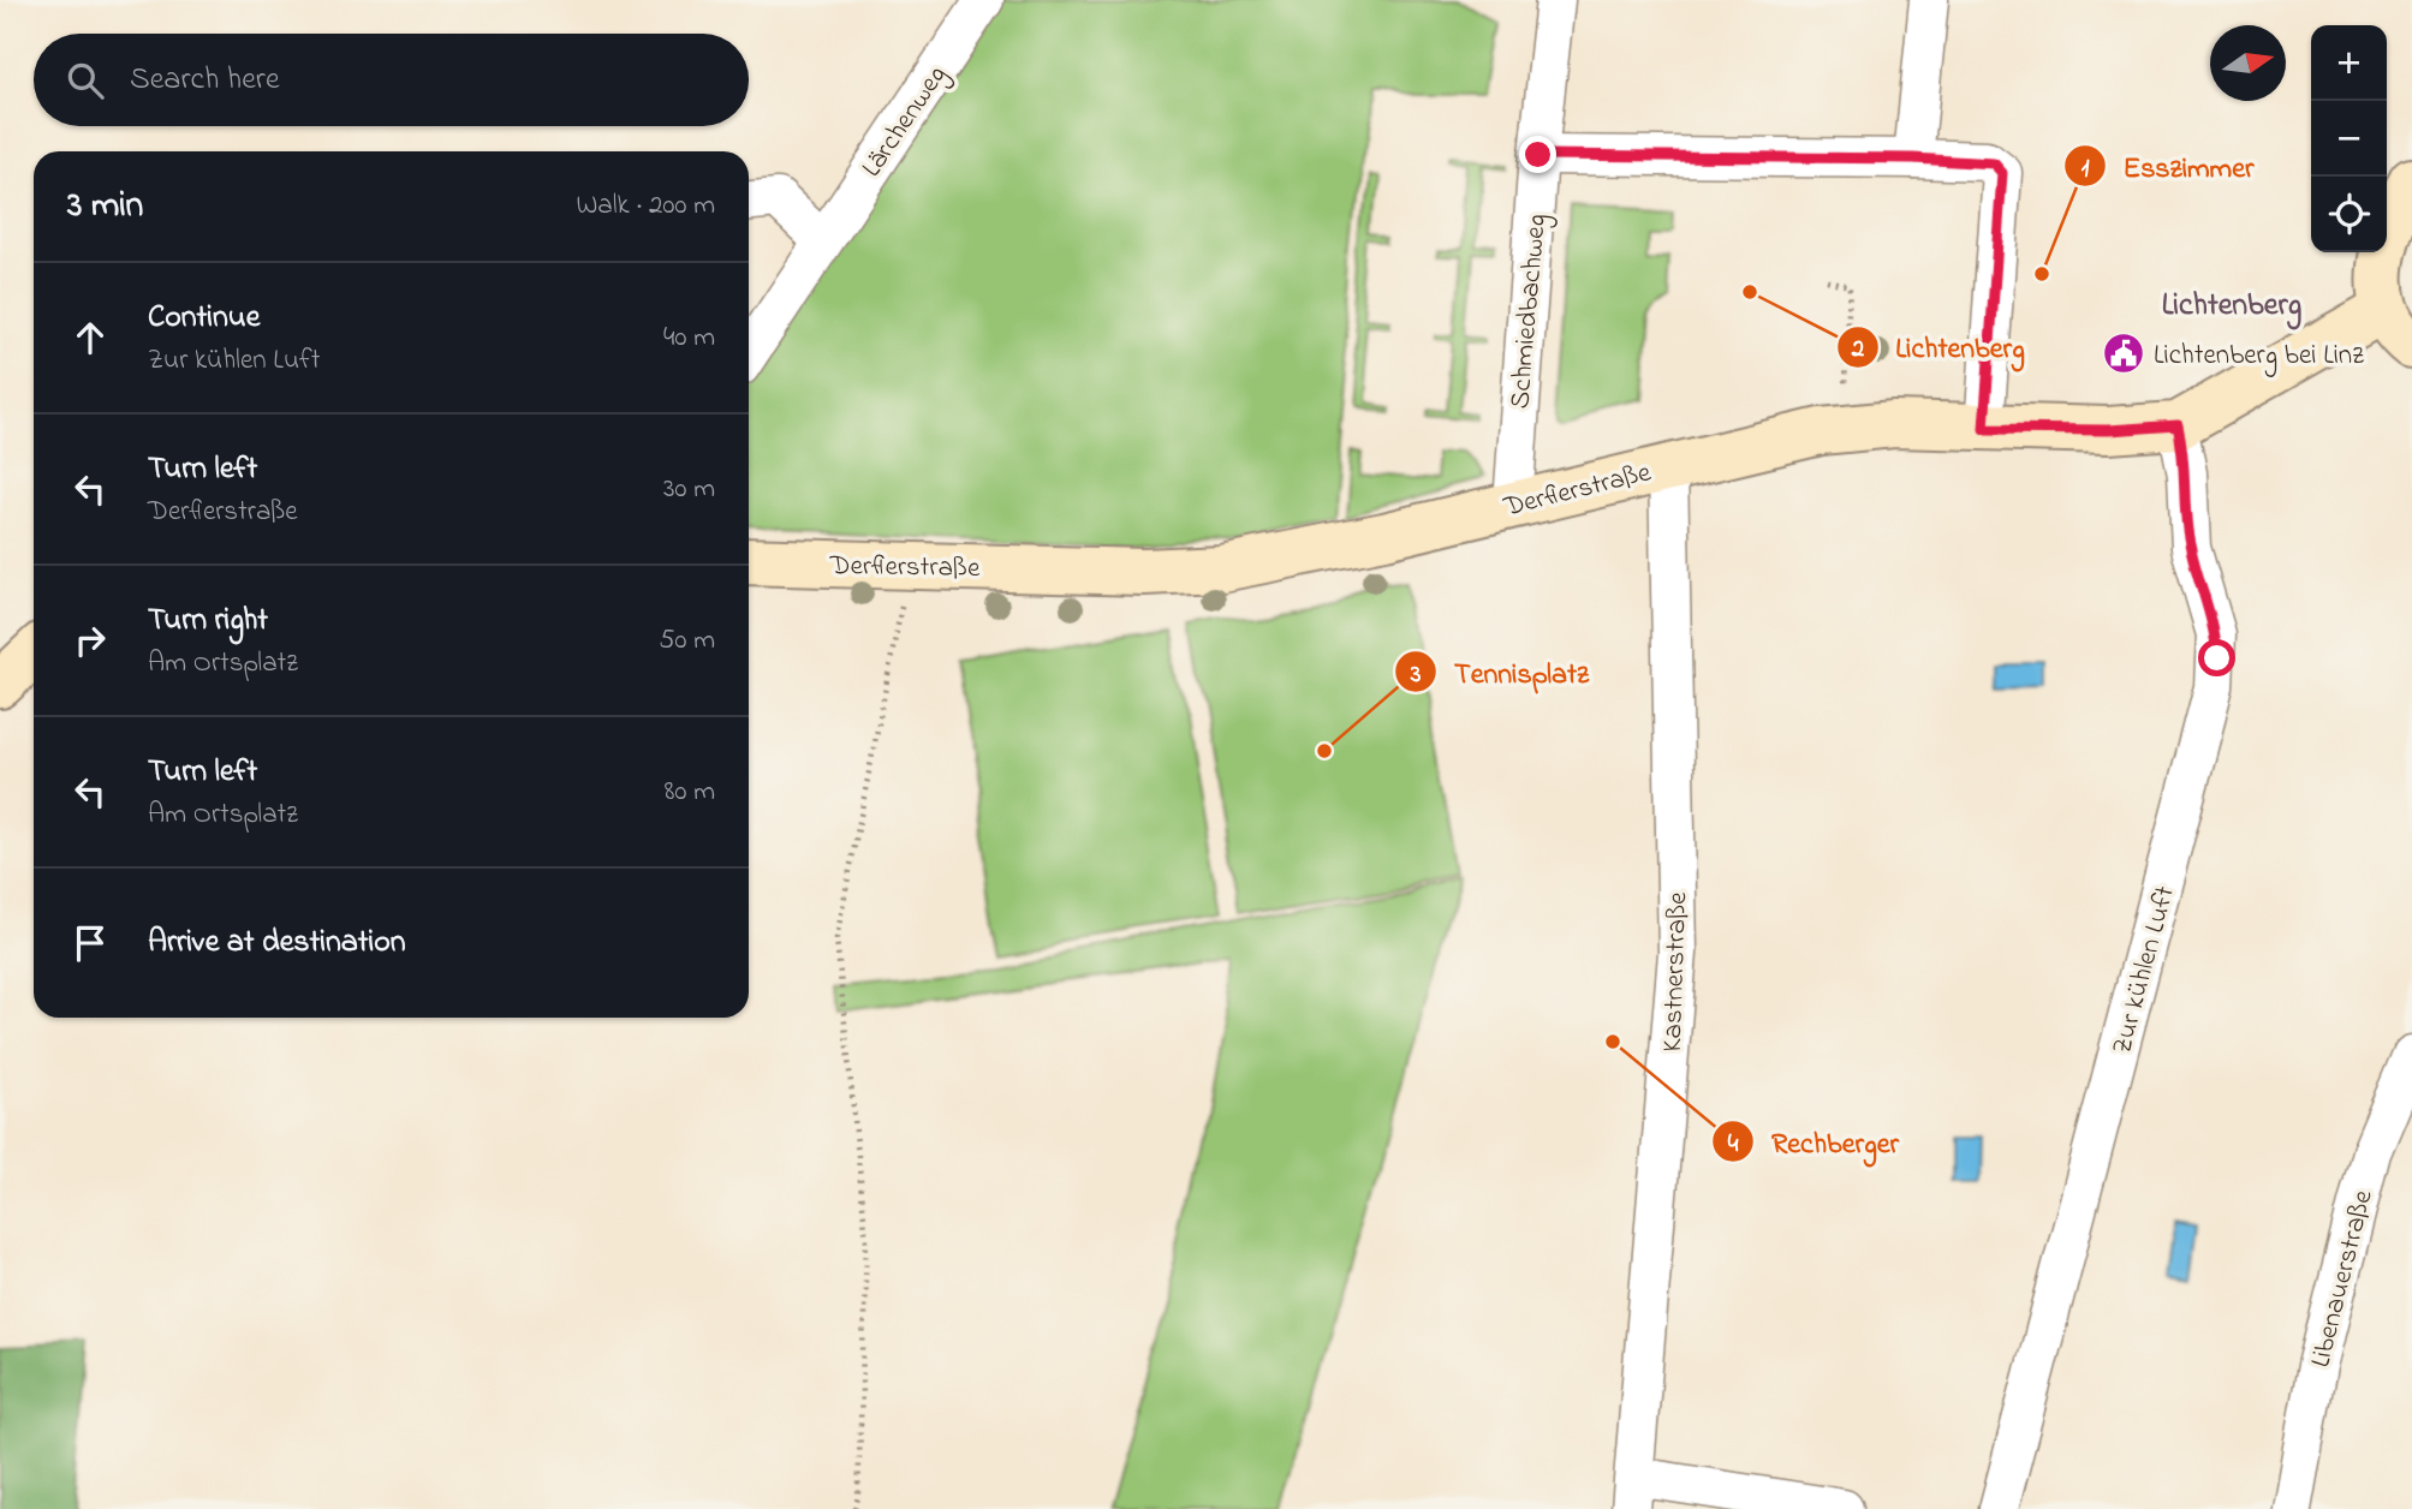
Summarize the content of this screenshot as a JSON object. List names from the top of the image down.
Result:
{
  "streets": {
    "street": [
      "Lärchenweg",
      "Schmiedbachweg",
      "Derflerstraße",
      "Zur kühlen Luft",
      "Kastnerstraße",
      "Libenauerstraße"
    ]
  },
  "crossings": [
    ["Schmiedbachweg", "Derflerstraße"],
    ["Derflerstraße", "Zur kühlen Luft"],
    ["Derflerstraße", "Kastnerstraße"]
  ],
  "districts": ["Lichtenberg"],
  "places": {
    "other": [
      "Esszimmer",
      "Lichtenberg",
      "Tennisplatz",
      "Rechberger"
    ],
    "public building": ["Lichtenberg bei Linz"]
  },
  "north": "right",
  "page": {
    "map_buttons": ["+", "−"],
    "search": "Search here",
    "heading": ["3 min", "Walk · 200 m"],
    "list": [
      ["Continue", "Zur kühlen Luft", "40 m"],
      ["Turn left", "Derflerstraße", "30 m"],
      ["Turn right", "Am Ortsplatz", "50 m"],
      ["Turn left", "Am Ortsplatz", "80 m"],
      "Arrive at destination"
    ]
  }
}
